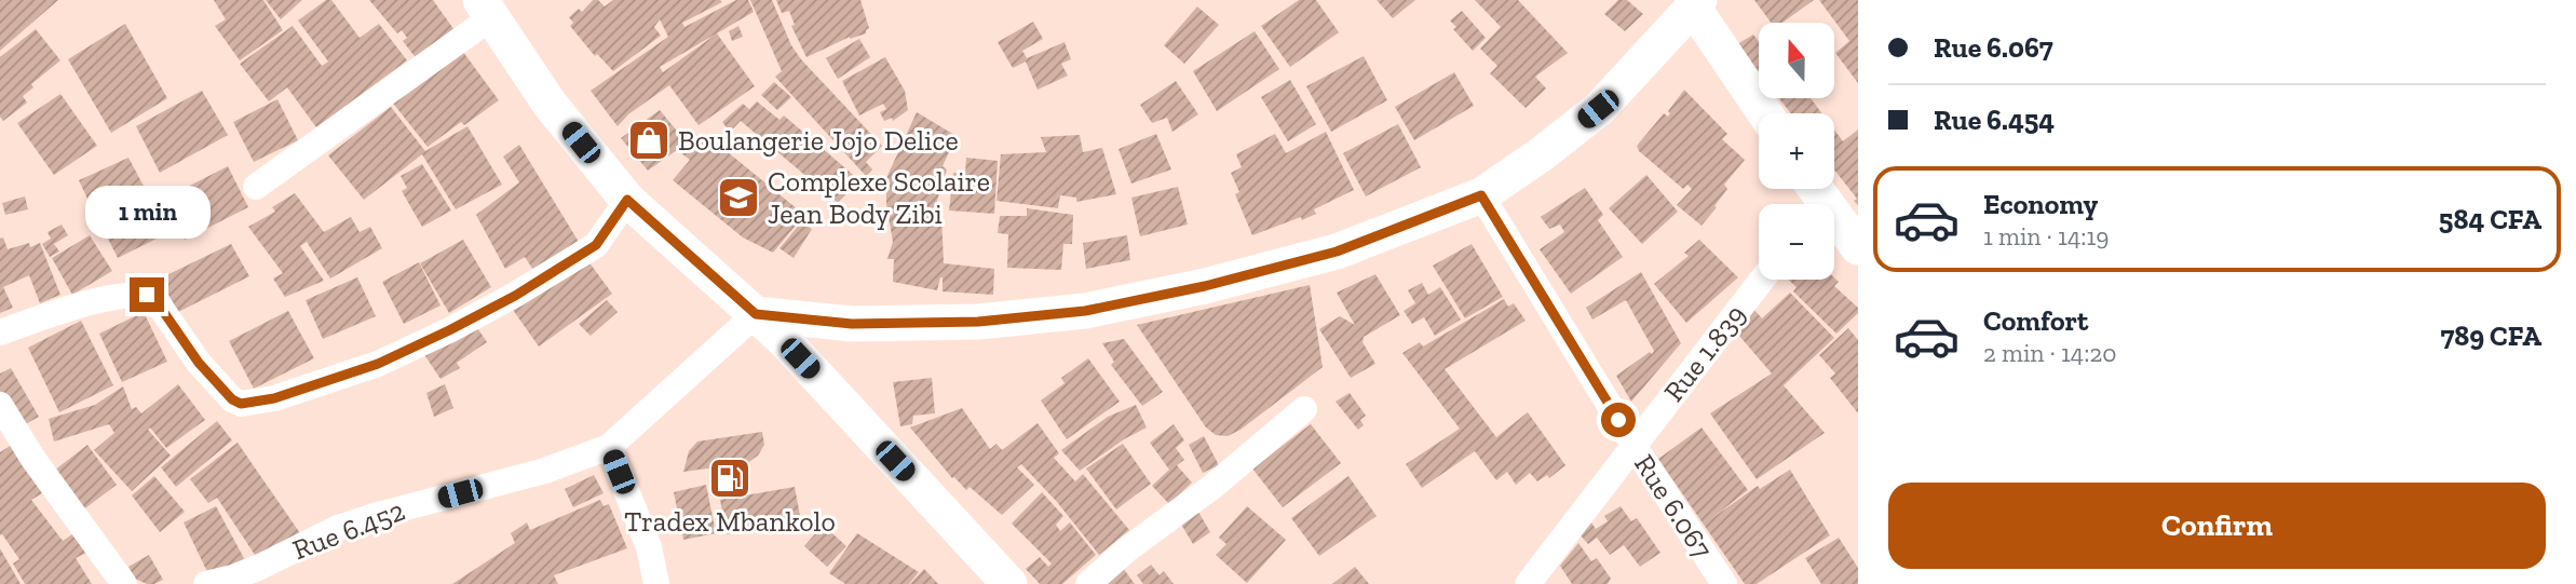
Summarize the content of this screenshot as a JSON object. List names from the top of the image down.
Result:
{
  "streets": {
    "street": ["Rue 1.839", "Rue 6.067", "Rue 6.452"]
  },
  "crossings": [
    ["Rue 1.839", "Rue 6.067"]
  ],
  "places": {
    "shop": ["Boulangerie Jojo Delice"],
    "school or university": ["Complexe Scolaire Jean Body Zibi"],
    "fuel station": ["Tradex Mbankolo"]
  },
  "north": "top",
  "page": {
    "banner": ["Rue 6.067", "Rue 6.454"],
    "map_buttons": ["+", "−"],
    "list": [
      {
        "name": "Economy",
        "note": "1 min · 14:19",
        "value": "584 CFA"
      },
      {
        "name": "Comfort",
        "note": "2 min · 14:20",
        "value": "789 CFA"
      }
    ],
    "bubble": "1 min",
    "buttons": "Confirm"
  }
}
